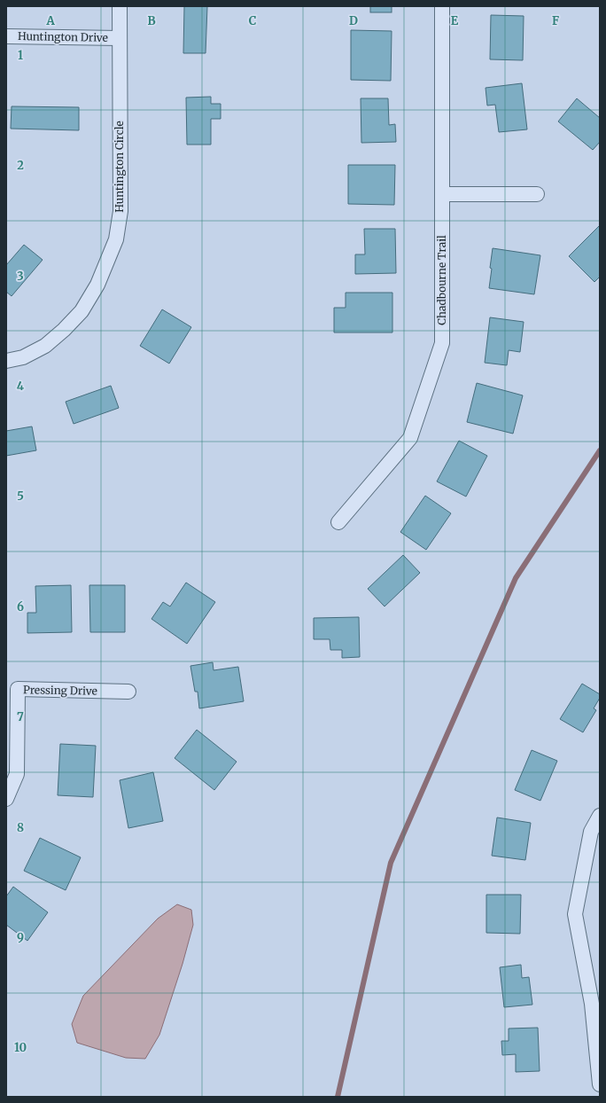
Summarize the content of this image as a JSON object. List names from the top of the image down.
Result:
{
  "streets": {
    "street": [
      "Huntington Drive",
      "Huntington Circle",
      "Chadbourne Trail",
      "Pressing Drive"
    ]
  },
  "crossings": [
    ["Huntington Drive", "Huntington Circle"]
  ],
  "grid": {
    "columns": [
      "A",
      "B",
      "C",
      "D",
      "E",
      "F"
    ],
    "rows": [
      "1",
      "2",
      "3",
      "4",
      "5",
      "6",
      "7",
      "8",
      "9",
      "10"
    ]
  }
}
